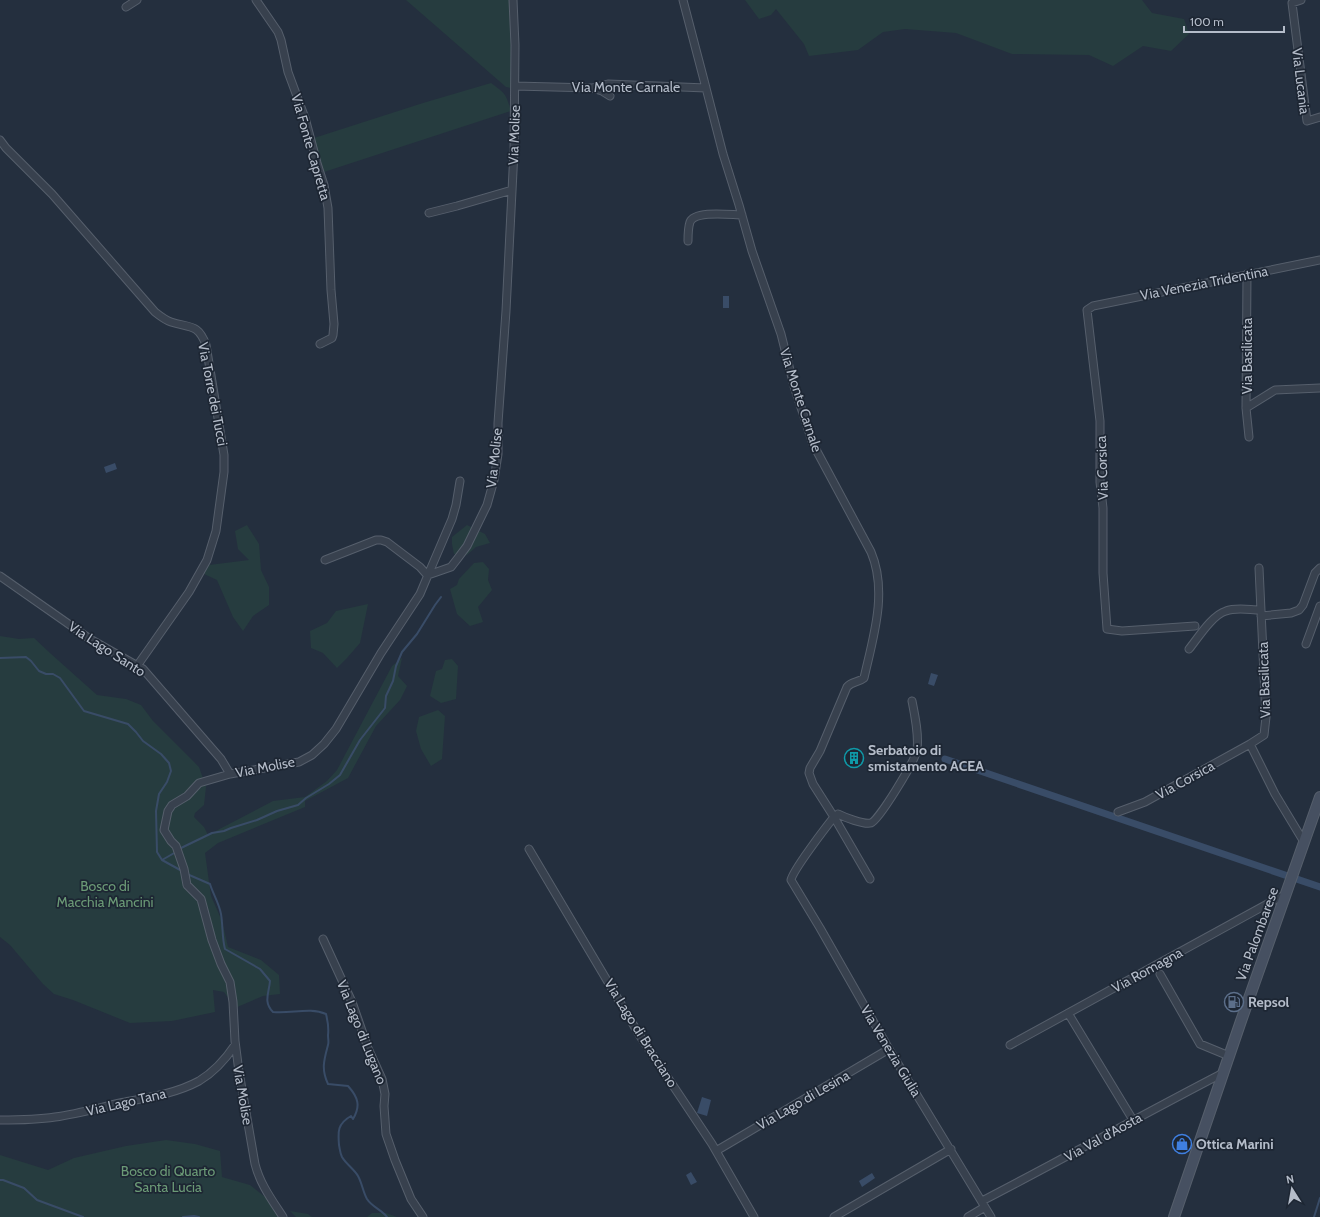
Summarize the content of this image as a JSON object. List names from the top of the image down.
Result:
{
  "streets": {
    "main road": ["Via Palombarese"],
    "street": [
      "Via Lucania",
      "Via Monte Carnale",
      "Via Molise",
      "Via Fonte Capretta",
      "Via Venezia Tridentina",
      "Via Basilicata",
      "Via Torre dei Tucci",
      "Via Corsica",
      "Via Lago Santo",
      "Via Romagna",
      "Via Lago di Lugano",
      "Via Lago di Bracciano",
      "Via Venezia Giulia",
      "Via Lago di Lesina",
      "Via Lago Tana",
      "Via Val d'Aosta"
    ]
  },
  "crossings": [
    ["Via Monte Carnale", "Via Molise"],
    ["Via Monte Carnale", "Via Venezia Giulia"],
    ["Via Molise", "Via Lago Santo"],
    ["Via Molise", "Via Lago Tana"],
    ["Via Venezia Tridentina", "Via Basilicata"],
    ["Via Venezia Tridentina", "Via Corsica"],
    ["Via Basilicata", "Via Corsica"],
    ["Via Torre dei Tucci", "Via Lago Santo"],
    ["Via Palombarese", "Via Romagna"],
    ["Via Palombarese", "Via Val d'Aosta"],
    ["Via Lago di Bracciano", "Via Lago di Lesina"],
    ["Via Venezia Giulia", "Via Lago di Lesina"],
    ["Via Venezia Giulia", "Via Val d'Aosta"]
  ],
  "parks": ["Bosco di Macchia Mancini", "Bosco di Quarto Santa Lucia"],
  "places": {
    "building": ["Serbatoio di smistamento ACEA"],
    "fuel station": ["Repsol"],
    "shop": ["Ottica Marini"]
  },
  "scale_bar": "100 m",
  "north": "top"
}
